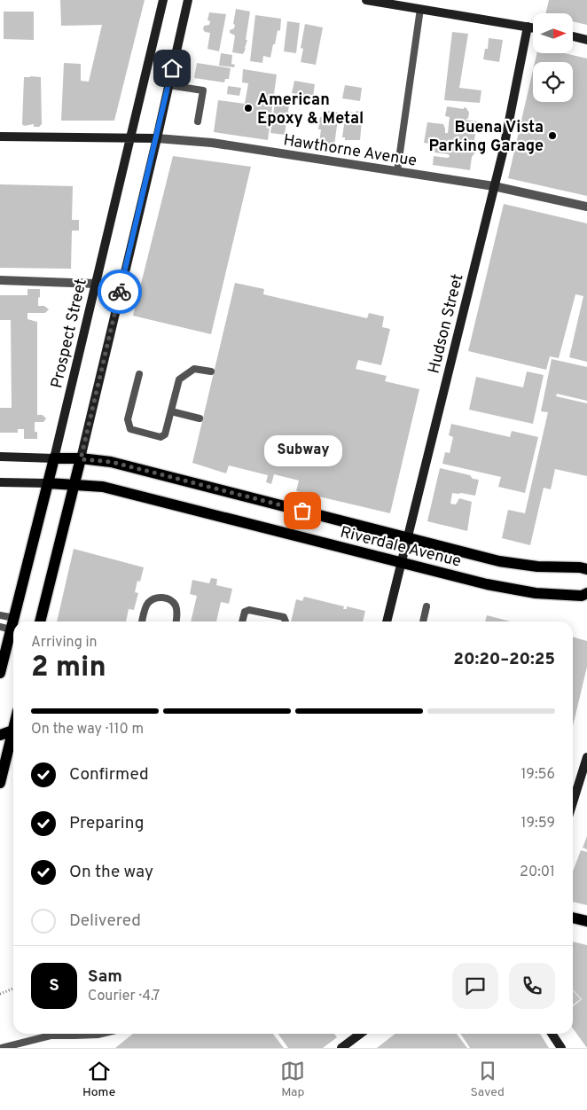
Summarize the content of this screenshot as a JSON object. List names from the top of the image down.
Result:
{
  "streets": {
    "main road": ["Prospect Street", "Riverdale Avenue"],
    "street": ["Hawthorne Avenue", "Hudson Street"]
  },
  "crossings": [
    ["Hawthorne Avenue", "Hudson Street"],
    ["Hawthorne Avenue", "Prospect Street"],
    ["Hudson Street", "Riverdale Avenue"],
    ["Prospect Street", "Riverdale Avenue"]
  ],
  "places": ["American Epoxy & Metal", "Buena Vista Parking Garage", "Subway"],
  "north": "right",
  "page": {
    "bubble": "Subway",
    "heading": ["2 min", "Arriving in", "20:20–20:25"],
    "panel": ["Sam", "Courier · 4.7"],
    "bar": "On the way · 110 m",
    "list": [
      ["Confirmed", "19:56"],
      ["Preparing", "19:59"],
      ["On the way", "20:01"],
      "Delivered"
    ],
    "round": "S",
    "tabs": ["Home", "Map", "Saved"]
  }
}
